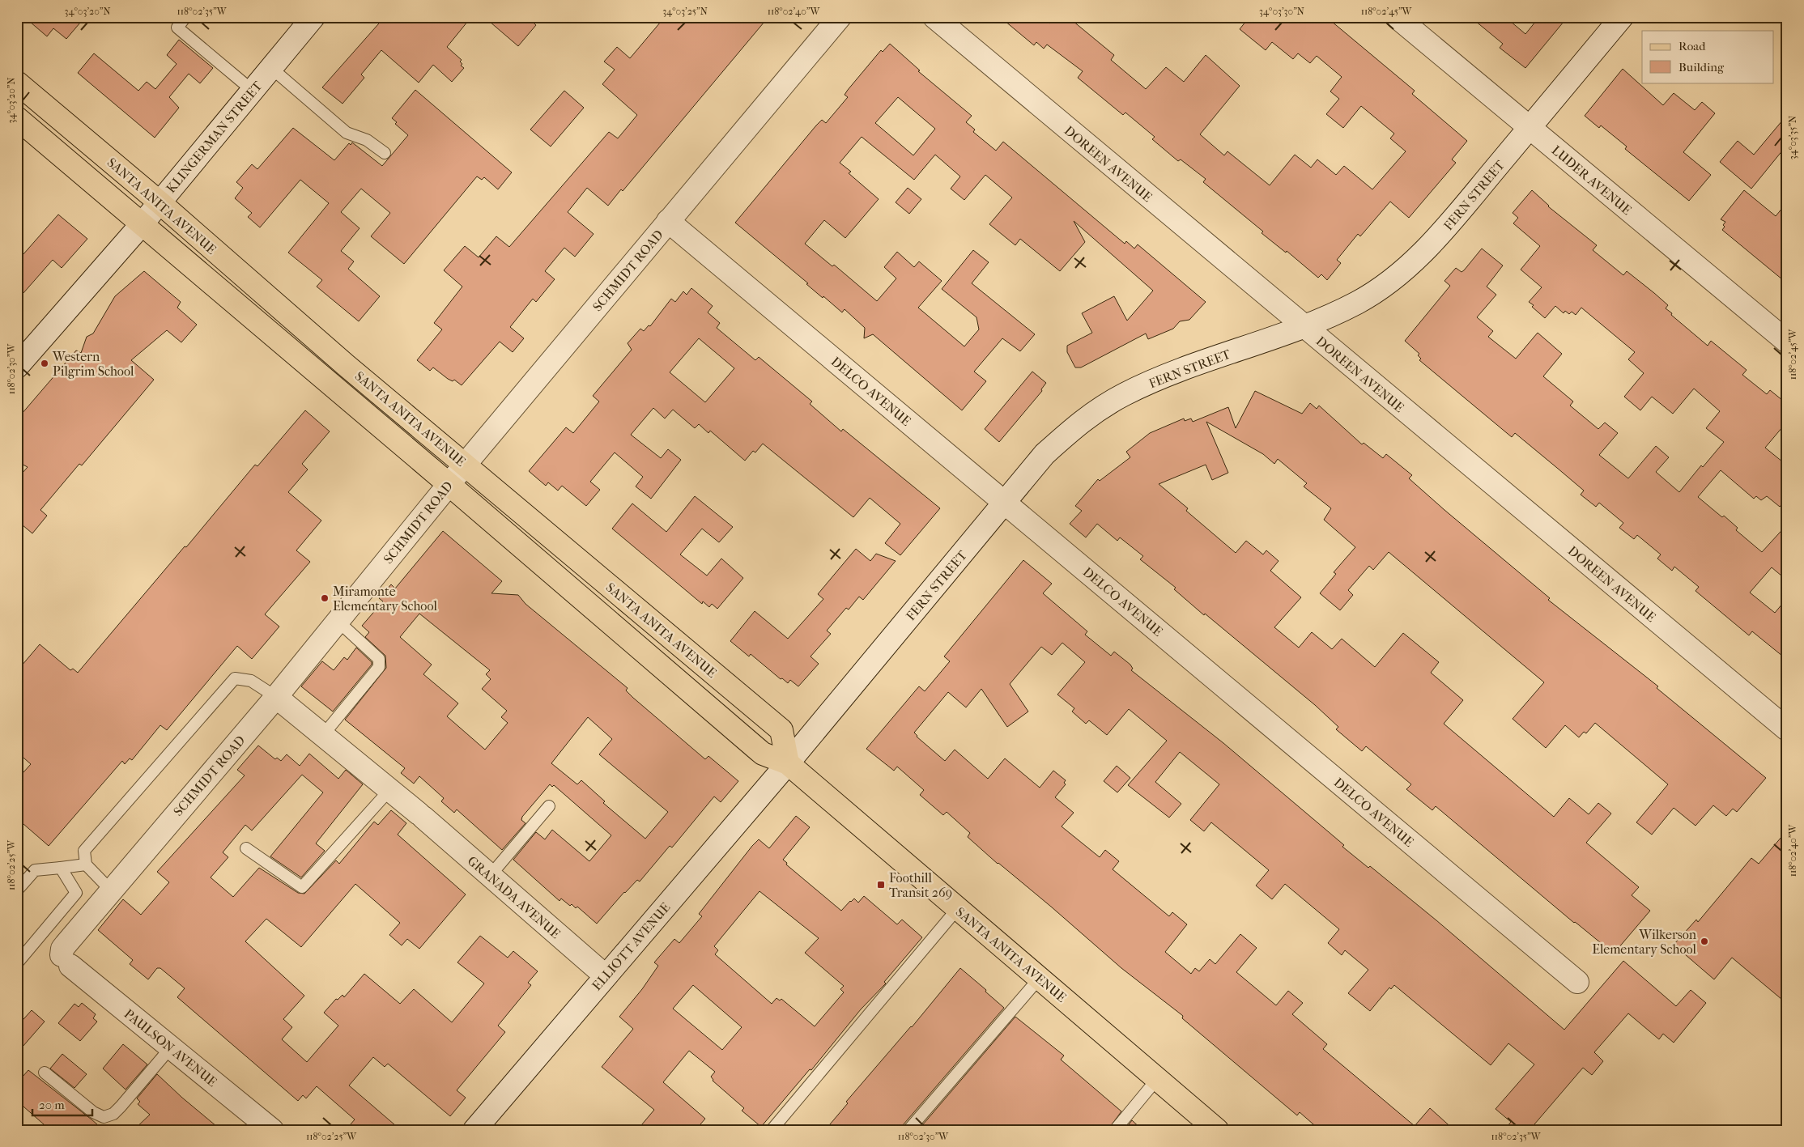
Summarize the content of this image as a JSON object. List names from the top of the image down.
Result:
{
  "streets": {
    "main road": ["SANTA ANITA AVENUE"],
    "street": [
      "KLINGERMAN STREET",
      "DOREEN AVENUE",
      "LUDER AVENUE",
      "FERN STREET",
      "SCHMIDT ROAD",
      "DELCO AVENUE",
      "GRANADA AVENUE",
      "ELLIOTT AVENUE",
      "PAULSON AVENUE"
    ]
  },
  "crossings": [
    ["KLINGERMAN STREET", "SANTA ANITA AVENUE"],
    ["DOREEN AVENUE", "FERN STREET"],
    ["LUDER AVENUE", "FERN STREET"],
    ["FERN STREET", "SANTA ANITA AVENUE"],
    ["FERN STREET", "DELCO AVENUE"],
    ["FERN STREET", "ELLIOTT AVENUE"],
    ["SANTA ANITA AVENUE", "SCHMIDT ROAD"],
    ["SANTA ANITA AVENUE", "ELLIOTT AVENUE"],
    ["SCHMIDT ROAD", "DELCO AVENUE"],
    ["SCHMIDT ROAD", "GRANADA AVENUE"],
    ["SCHMIDT ROAD", "PAULSON AVENUE"],
    ["GRANADA AVENUE", "ELLIOTT AVENUE"]
  ],
  "places": {
    "other": ["Western Pilgrim School", "Miramonte Elementary School", "Wilkerson Elementary School"],
    "transit": ["Foothill Transit 269"]
  },
  "legend": ["Road", "Building"],
  "scale_bar": "20 m",
  "coordinates": [
    "34°03'20\"N",
    "118°02'35\"W",
    "34°03'25\"N",
    "118°02'40\"W",
    "34°03'30\"N",
    "118°02'45\"W",
    "34°03'35\"N",
    "118°02'30\"W",
    "118°02'25\"W"
  ]
}
